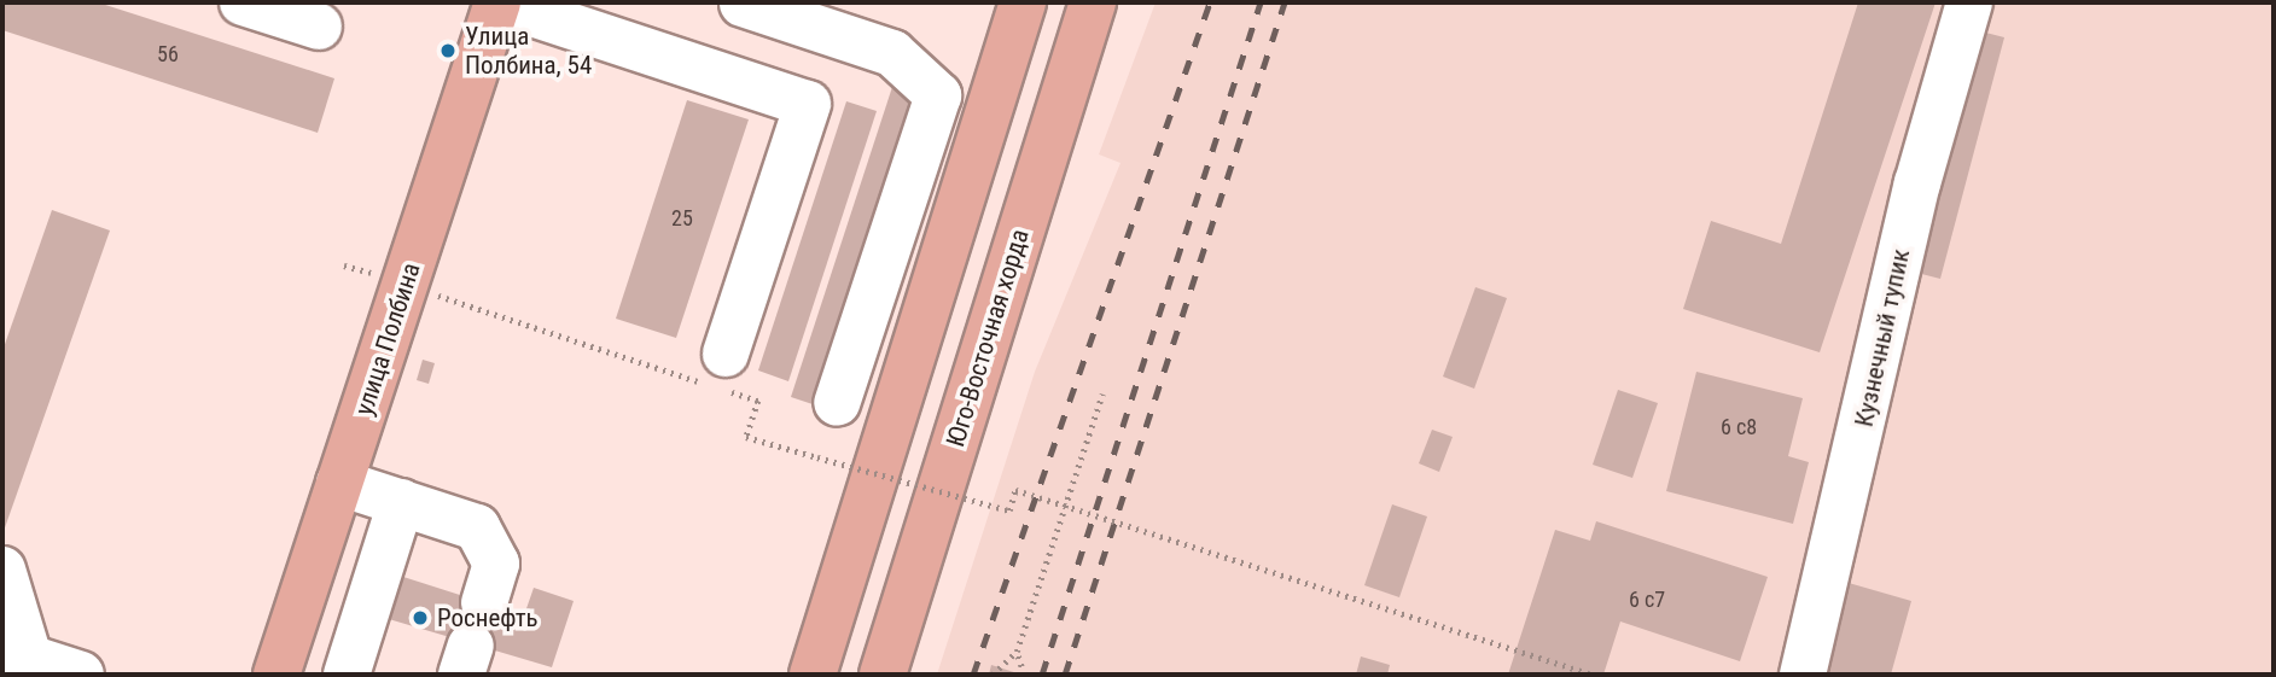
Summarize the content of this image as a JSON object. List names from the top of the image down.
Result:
{
  "streets": {
    "main road": ["Юго-Восточная хорда", "улица Полбина"],
    "street": ["Кузнечный тупик"]
  },
  "places": ["Улица Полбина, 54", "Роснефть"],
  "house_numbers": [
    "56",
    "25",
    "6 с8",
    "6 с7"
  ]
}
